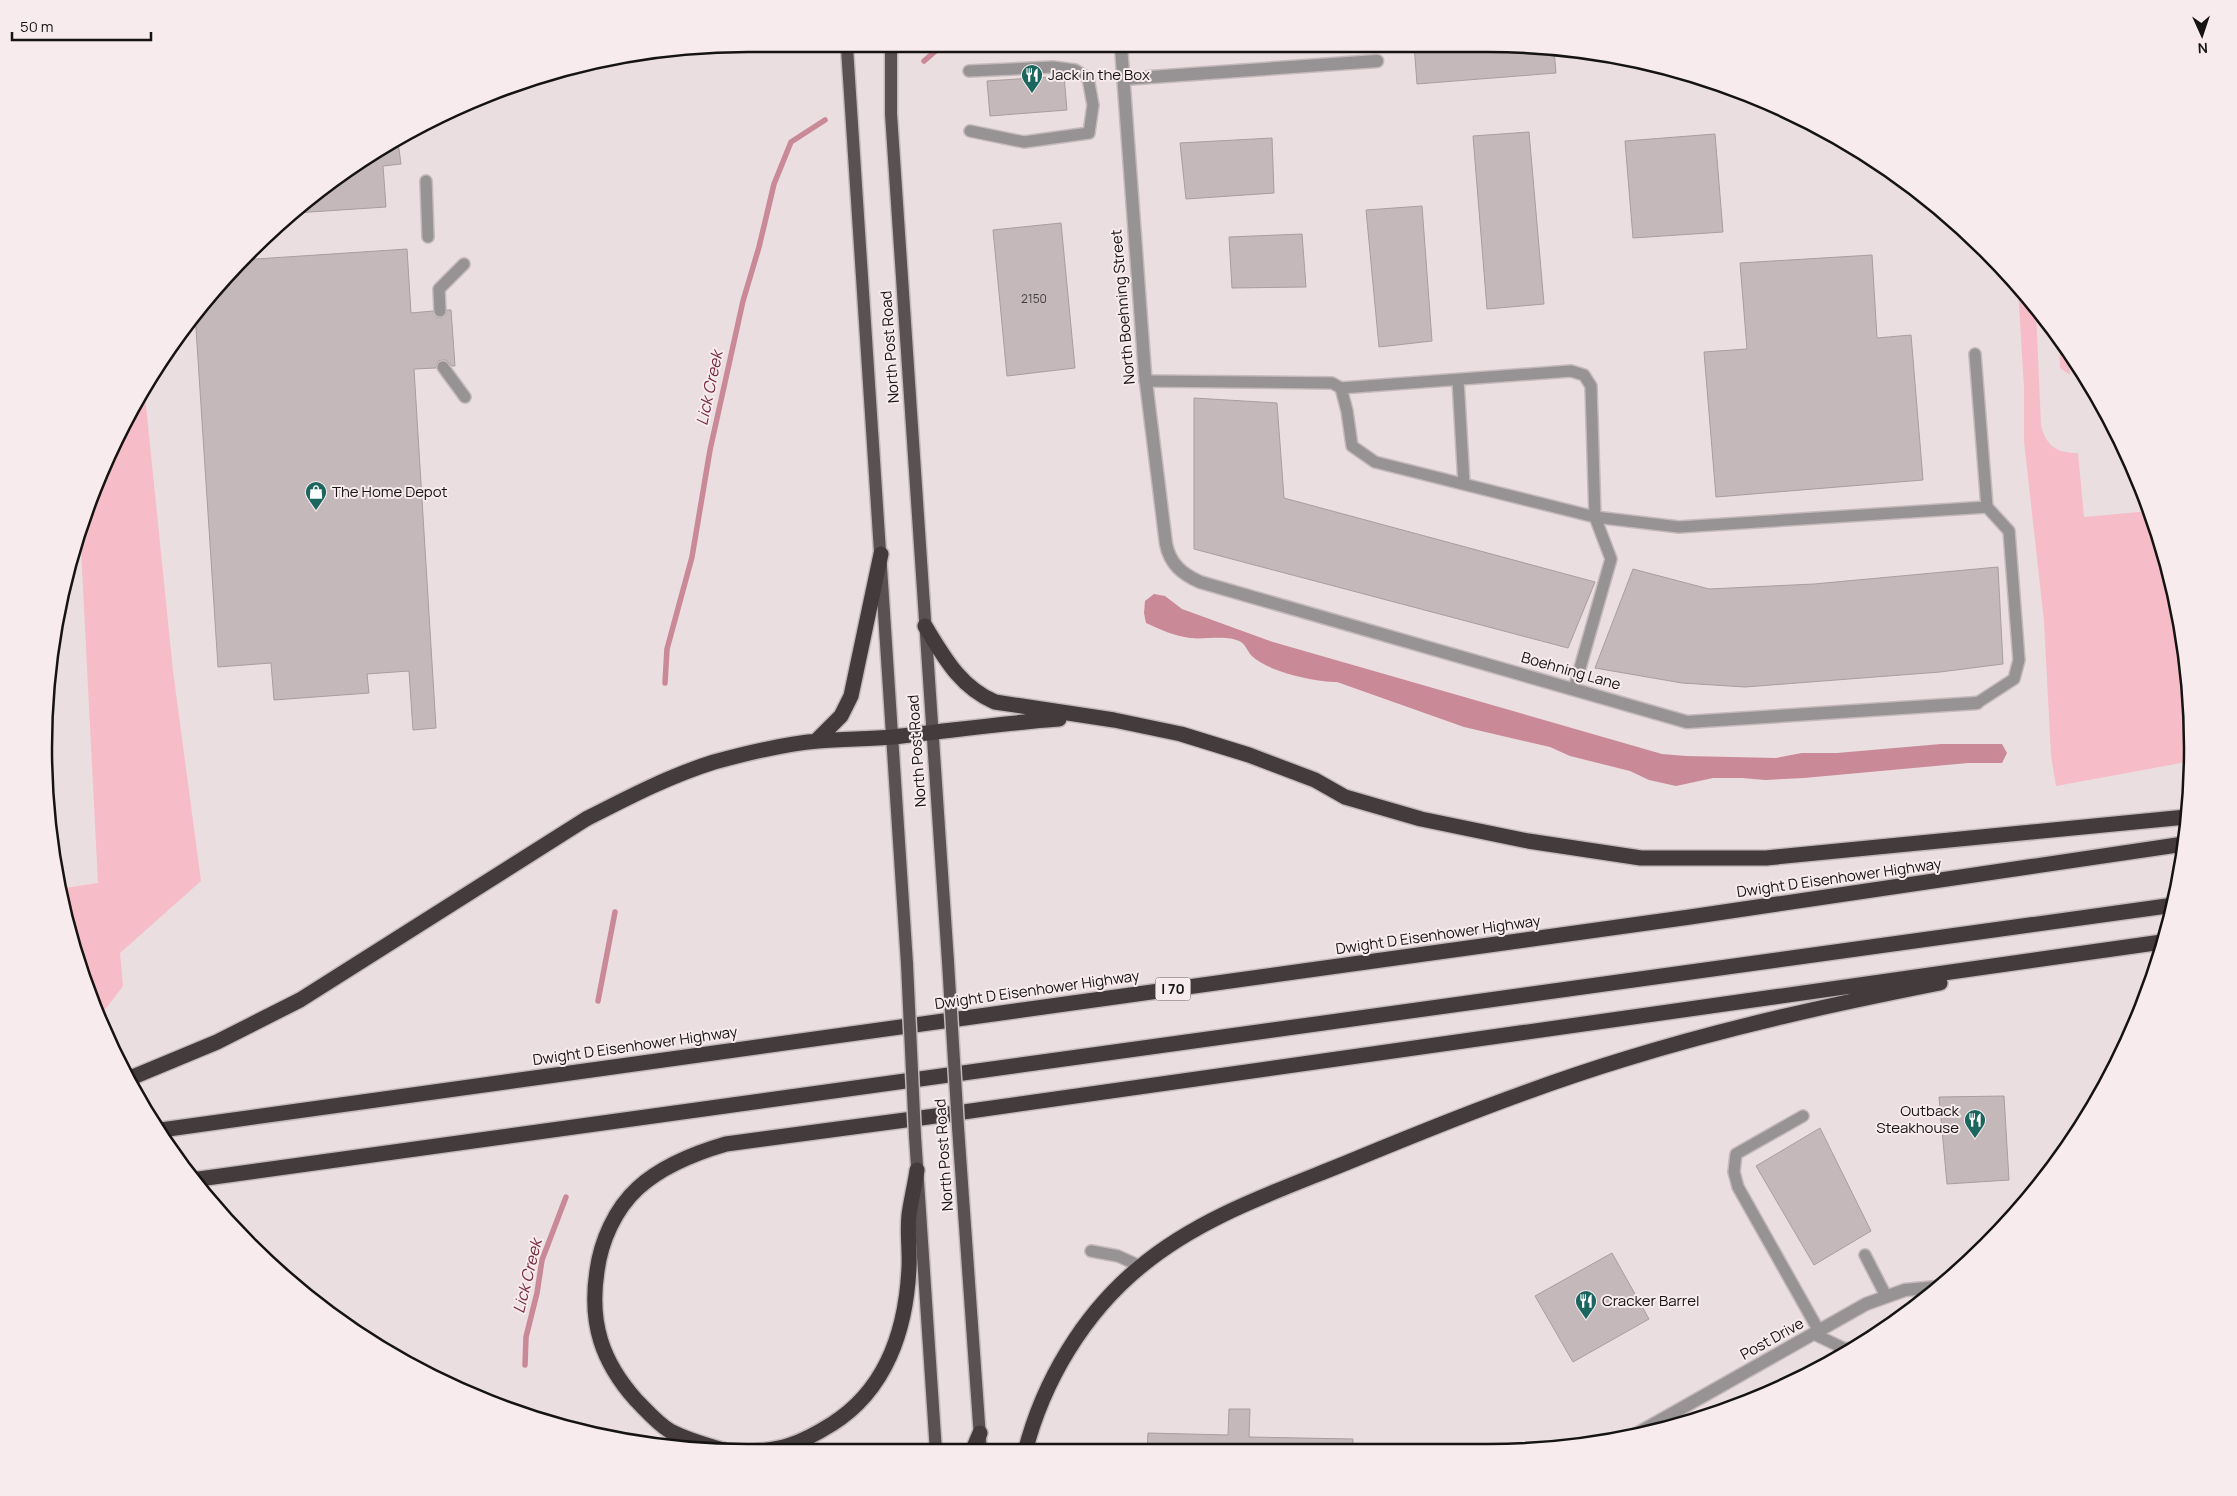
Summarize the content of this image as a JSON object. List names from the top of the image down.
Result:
{
  "streets": {
    "highway": ["Dwight D Eisenhower Highway", "I 70"],
    "main road": ["North Post Road"],
    "street": ["North Boehning Street", "Boehning Lane", "Post Drive"]
  },
  "crossings": [
    ["North Boehning Street", "Boehning Lane"]
  ],
  "water": ["Lick Creek"],
  "places": {
    "restaurant": ["Jack in the Box", "Outback Steakhouse", "Cracker Barrel"],
    "shop": ["The Home Depot"]
  },
  "house_numbers": ["2150"],
  "scale_bar": "50 m",
  "north": "bottom"
}
